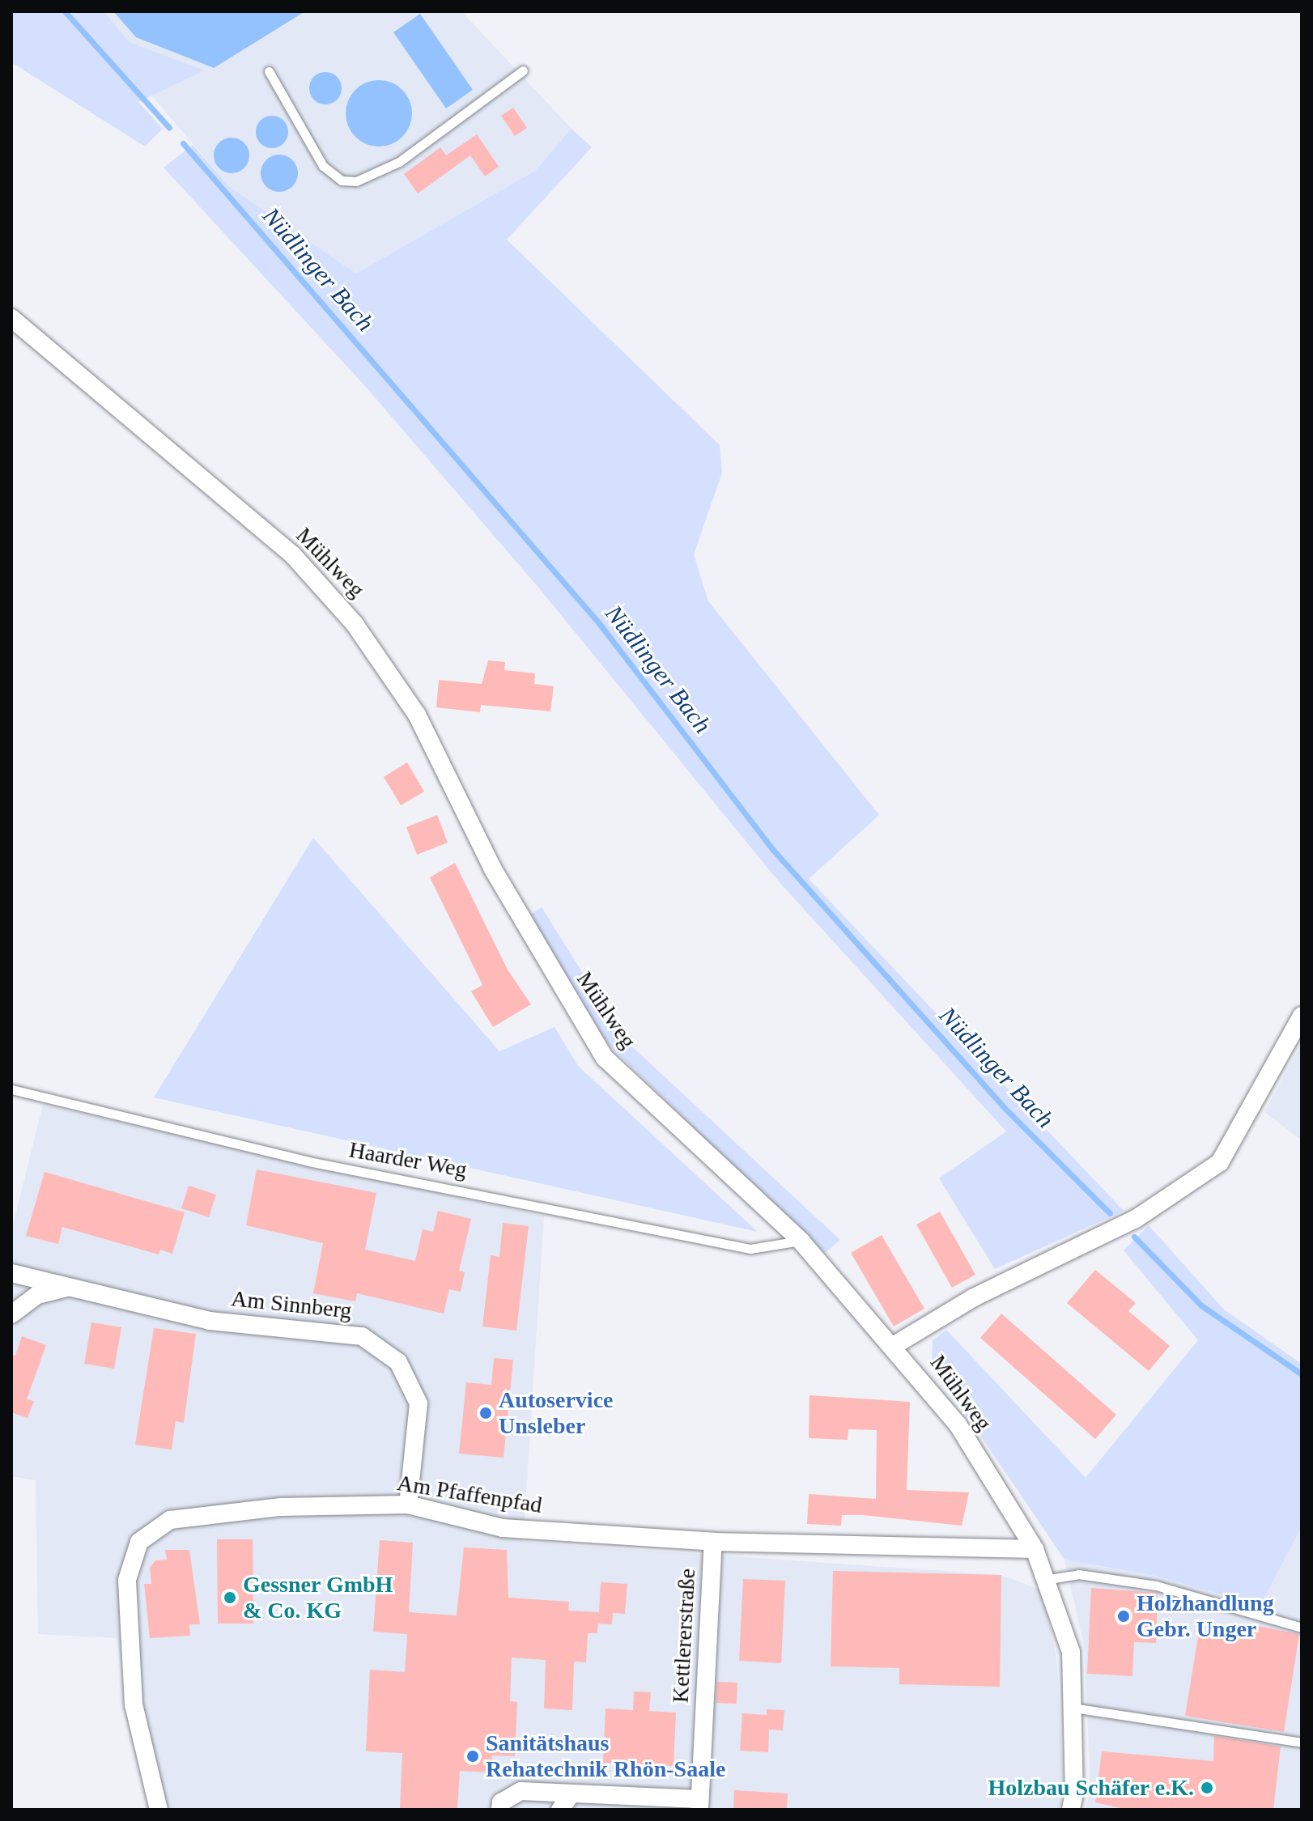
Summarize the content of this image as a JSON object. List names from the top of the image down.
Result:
{
  "streets": {
    "street": [
      "Mühlweg",
      "Am Sinnberg",
      "Am Pfaffenpfad",
      "Kettlererstraße"
    ],
    "lane": ["Haarder Weg"]
  },
  "crossings": [
    ["Mühlweg", "Haarder Weg"],
    ["Mühlweg", "Am Pfaffenpfad"],
    ["Am Sinnberg", "Am Pfaffenpfad"],
    ["Am Pfaffenpfad", "Kettlererstraße"]
  ],
  "water": ["Nüdlinger Bach"],
  "places": [
    "Autoservice Unsleber",
    "Gessner GmbH & Co. KG",
    "Holzhandlung Gebr. Unger",
    "Sanitätshaus Rehatechnik Rhön-Saale",
    "Holzbau Schäfer e.K."
  ]
}
